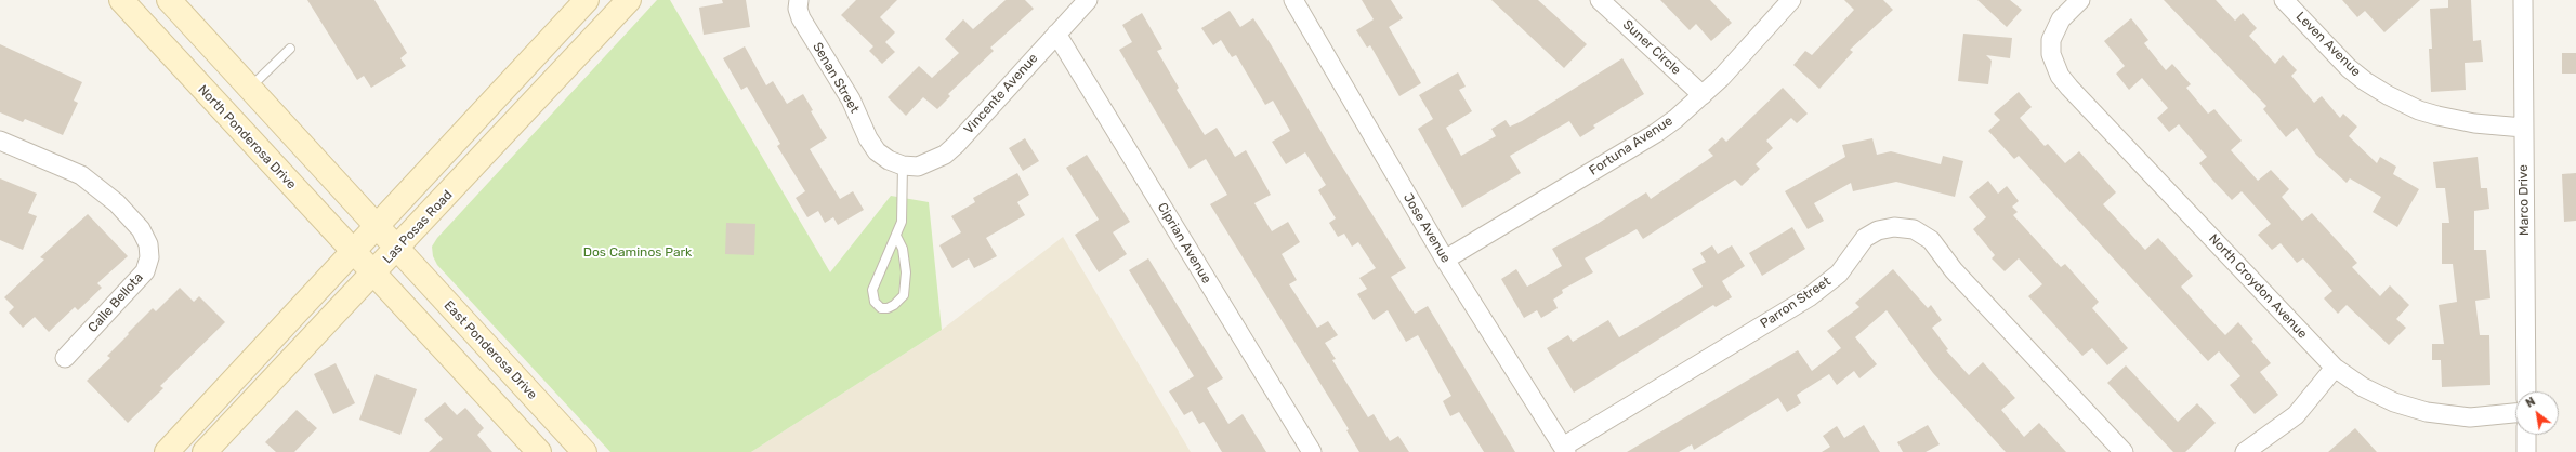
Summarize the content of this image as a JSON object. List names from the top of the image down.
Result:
{
  "streets": {
    "main road": ["North Ponderosa Drive", "Las Posas Road", "East Ponderosa Drive"],
    "street": [
      "Leven Avenue",
      "Suner Circle",
      "Senan Street",
      "Vincente Avenue",
      "Fortuna Avenue",
      "Marco Drive",
      "Jose Avenue",
      "Ciprian Avenue",
      "North Croydon Avenue",
      "Calle Bellota",
      "Parron Street"
    ]
  },
  "crossings": [
    ["Leven Avenue", "Marco Drive"],
    ["Suner Circle", "Fortuna Avenue"],
    ["Senan Street", "Vincente Avenue"],
    ["Vincente Avenue", "Ciprian Avenue"],
    ["North Ponderosa Drive", "Las Posas Road"],
    ["Fortuna Avenue", "Jose Avenue"],
    ["Las Posas Road", "East Ponderosa Drive"],
    ["Jose Avenue", "Parron Street"]
  ],
  "parks": ["Dos Caminos Park"],
  "north": "top left"
}
